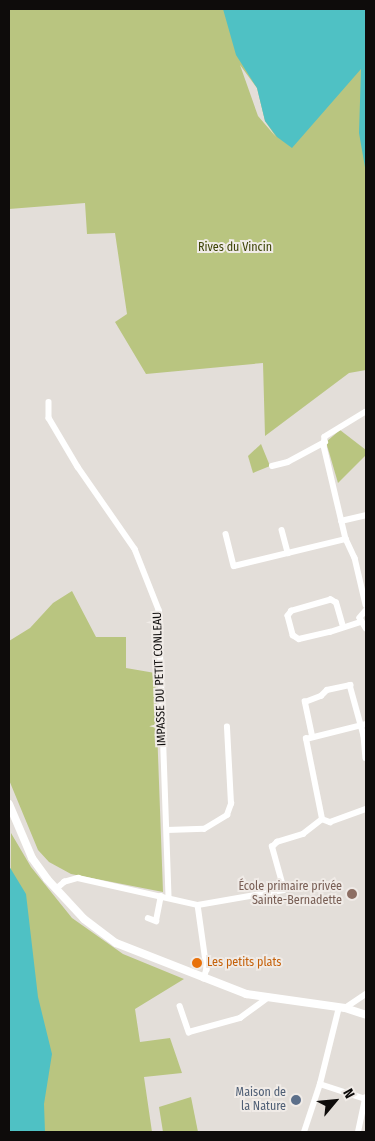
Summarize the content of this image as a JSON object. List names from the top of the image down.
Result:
{
  "streets": {
    "street": ["IMPASSE DU PETIT CONLEAU"]
  },
  "parks": ["Rives du Vincin"],
  "places": ["École primaire privée Sainte-Bernadette", "Les petits plats", "Maison de la Nature"],
  "north": "top right"
}
